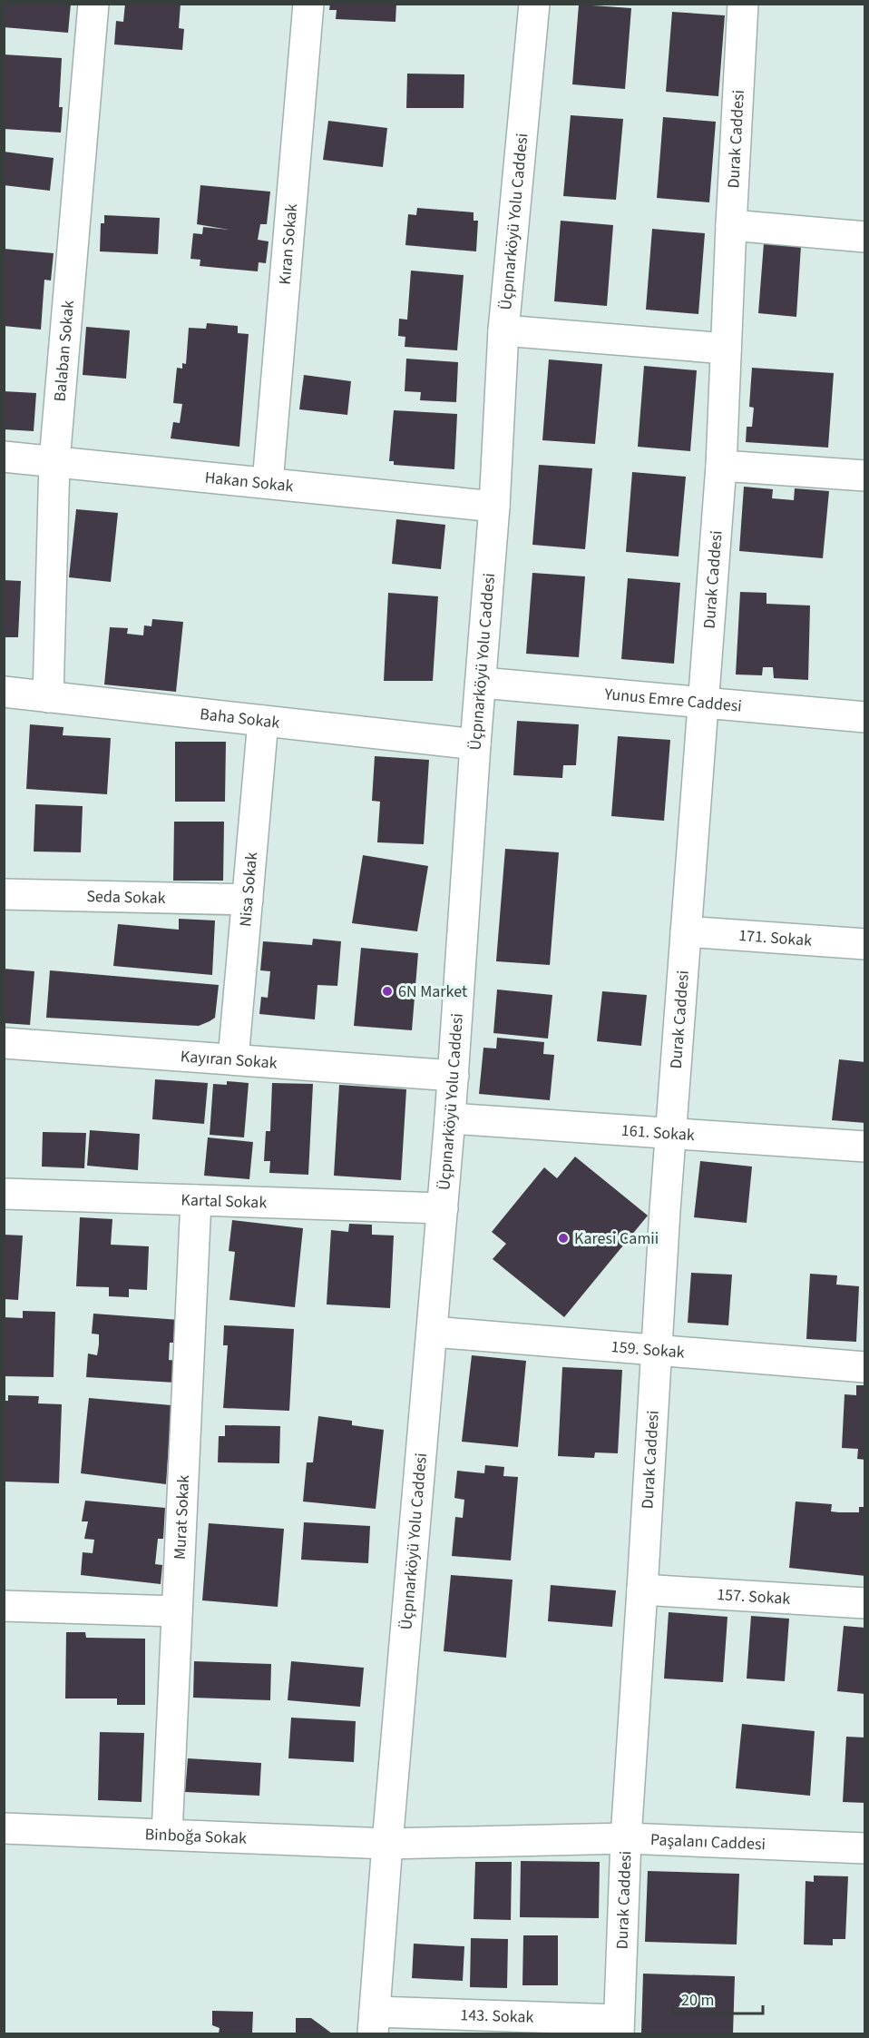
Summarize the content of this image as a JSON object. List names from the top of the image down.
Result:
{
  "streets": {
    "street": [
      "Durak Caddesi",
      "Üçpınarköyü Yolu Caddesi",
      "Kıran Sokak",
      "Balaban Sokak",
      "Hakan Sokak",
      "Yunus Emre Caddesi",
      "Baha Sokak",
      "Nisa Sokak",
      "Seda Sokak",
      "171. Sokak",
      "Kayıran Sokak",
      "161. Sokak",
      "Kartal Sokak",
      "159. Sokak",
      "Murat Sokak",
      "157. Sokak",
      "Binboğa Sokak",
      "Paşalanı Caddesi",
      "143. Sokak"
    ]
  },
  "crossings": [
    ["Durak Caddesi", "Yunus Emre Caddesi"],
    ["Durak Caddesi", "171. Sokak"],
    ["Durak Caddesi", "161. Sokak"],
    ["Durak Caddesi", "159. Sokak"],
    ["Durak Caddesi", "157. Sokak"],
    ["Durak Caddesi", "Paşalanı Caddesi"],
    ["Durak Caddesi", "143. Sokak"],
    ["Üçpınarköyü Yolu Caddesi", "Hakan Sokak"],
    ["Üçpınarköyü Yolu Caddesi", "Yunus Emre Caddesi"],
    ["Üçpınarköyü Yolu Caddesi", "Baha Sokak"],
    ["Üçpınarköyü Yolu Caddesi", "Kayıran Sokak"],
    ["Üçpınarköyü Yolu Caddesi", "161. Sokak"],
    ["Üçpınarköyü Yolu Caddesi", "Kartal Sokak"],
    ["Üçpınarköyü Yolu Caddesi", "159. Sokak"],
    ["Üçpınarköyü Yolu Caddesi", "Binboğa Sokak"],
    ["Üçpınarköyü Yolu Caddesi", "Paşalanı Caddesi"],
    ["Üçpınarköyü Yolu Caddesi", "143. Sokak"],
    ["Kıran Sokak", "Hakan Sokak"],
    ["Balaban Sokak", "Hakan Sokak"],
    ["Balaban Sokak", "Baha Sokak"],
    ["Baha Sokak", "Nisa Sokak"],
    ["Nisa Sokak", "Seda Sokak"],
    ["Nisa Sokak", "Kayıran Sokak"],
    ["Kartal Sokak", "Murat Sokak"],
    ["Murat Sokak", "Binboğa Sokak"],
    ["Binboğa Sokak", "Paşalanı Caddesi"]
  ],
  "places": ["6N Market", "Karesi Camii"],
  "scale_bar": "20 m"
}
